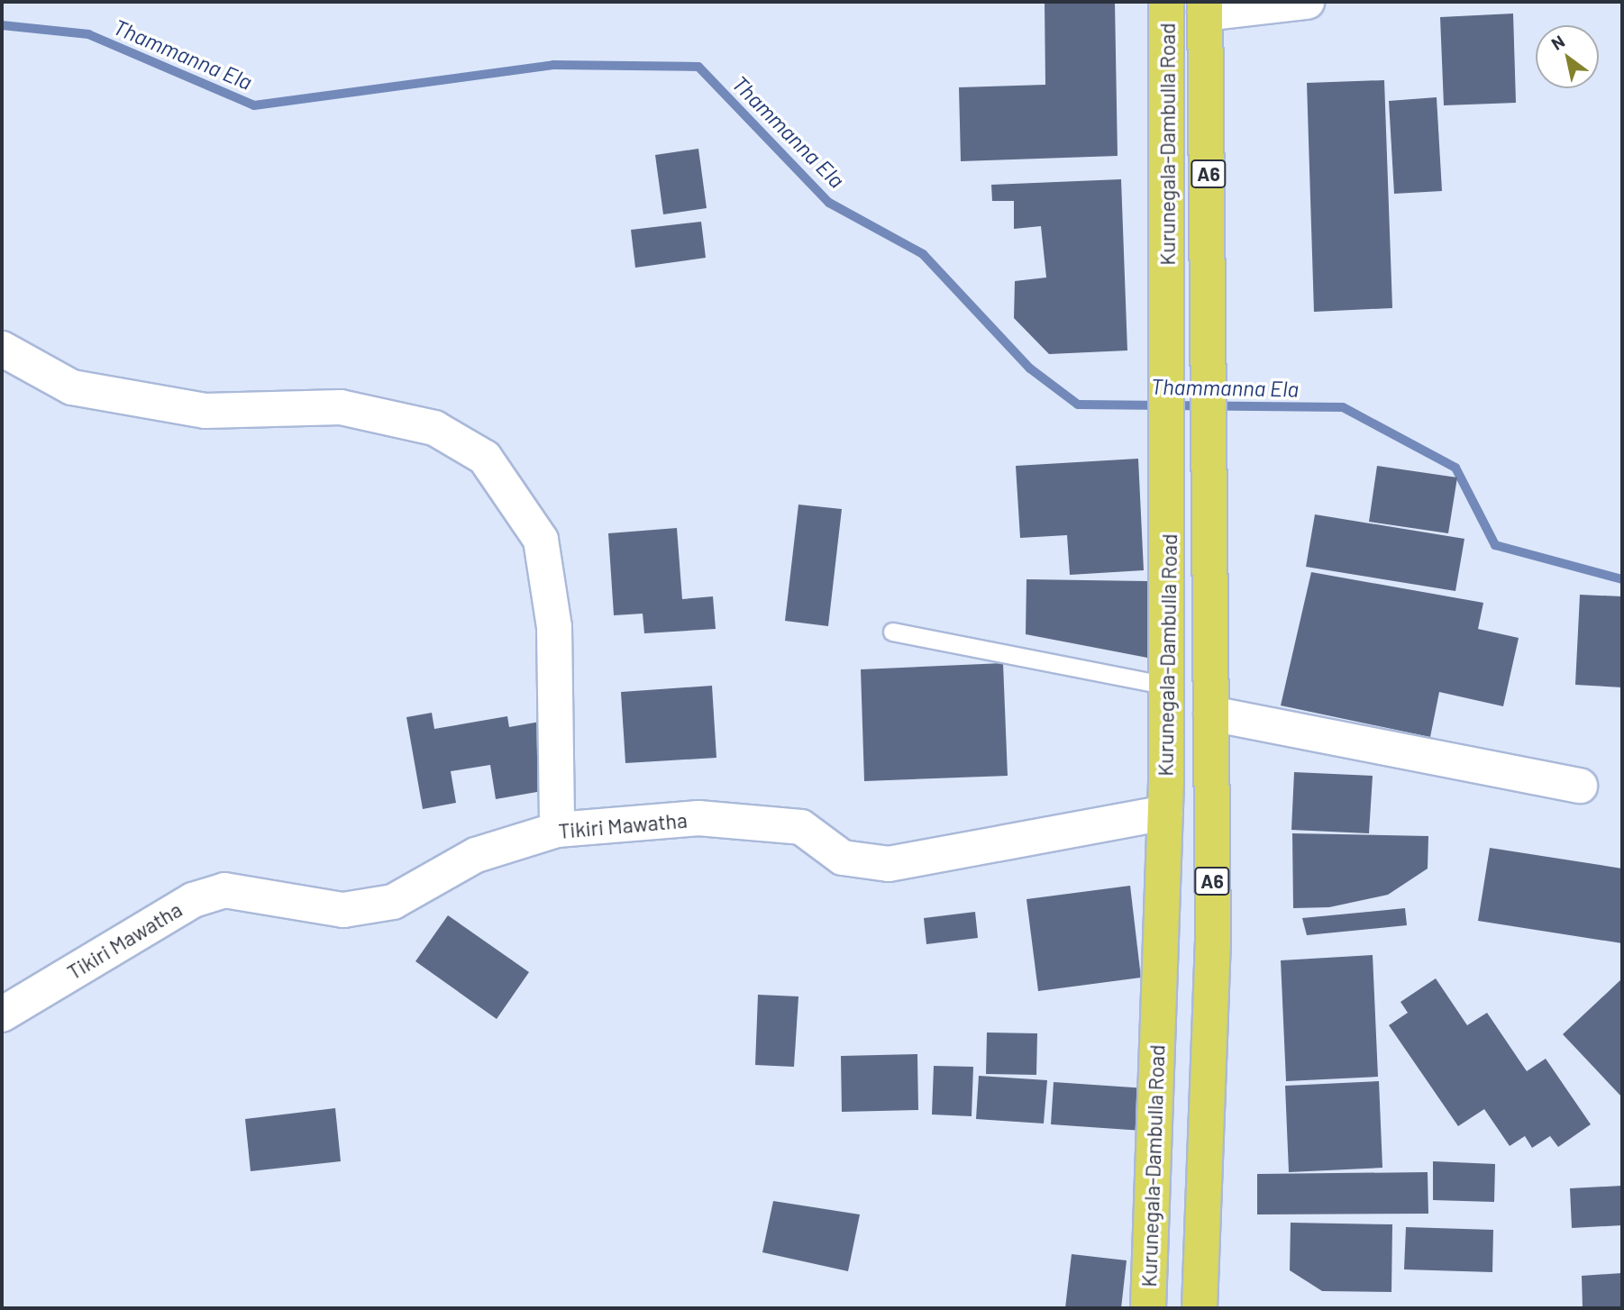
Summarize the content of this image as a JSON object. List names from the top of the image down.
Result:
{
  "streets": {
    "highway": ["Kurunegala-Dambulla Road", "A6"],
    "street": ["Tikiri Mawatha"]
  },
  "crossings": [
    ["Kurunegala-Dambulla Road", "Tikiri Mawatha"]
  ],
  "water": ["Thammanna Ela"],
  "north": "top left"
}
